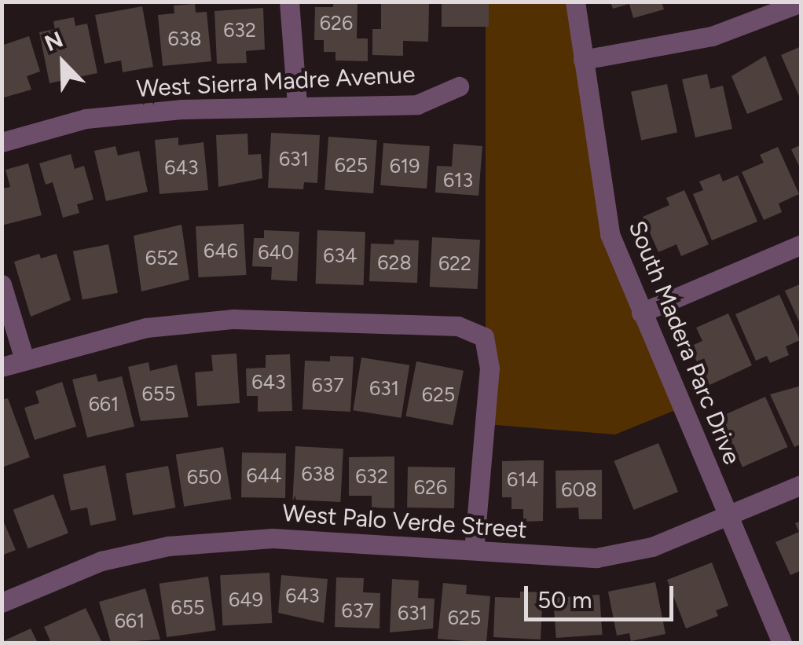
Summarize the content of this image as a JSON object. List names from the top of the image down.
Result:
{
  "streets": {
    "street": ["West Sierra Madre Avenue", "South Madera Parc Drive", "West Palo Verde Street"]
  },
  "crossings": [
    ["South Madera Parc Drive", "West Palo Verde Street"]
  ],
  "house_numbers": [
    "626",
    "632",
    "638",
    "631",
    "625",
    "619",
    "643",
    "613",
    "646",
    "640",
    "634",
    "652",
    "628",
    "622",
    "643",
    "637",
    "631",
    "655",
    "625",
    "661",
    "638",
    "644",
    "632",
    "650",
    "614",
    "626",
    "608",
    "643",
    "649",
    "655",
    "637",
    "631",
    "625",
    "661"
  ],
  "scale_bar": "50 m",
  "north": "top left"
}
